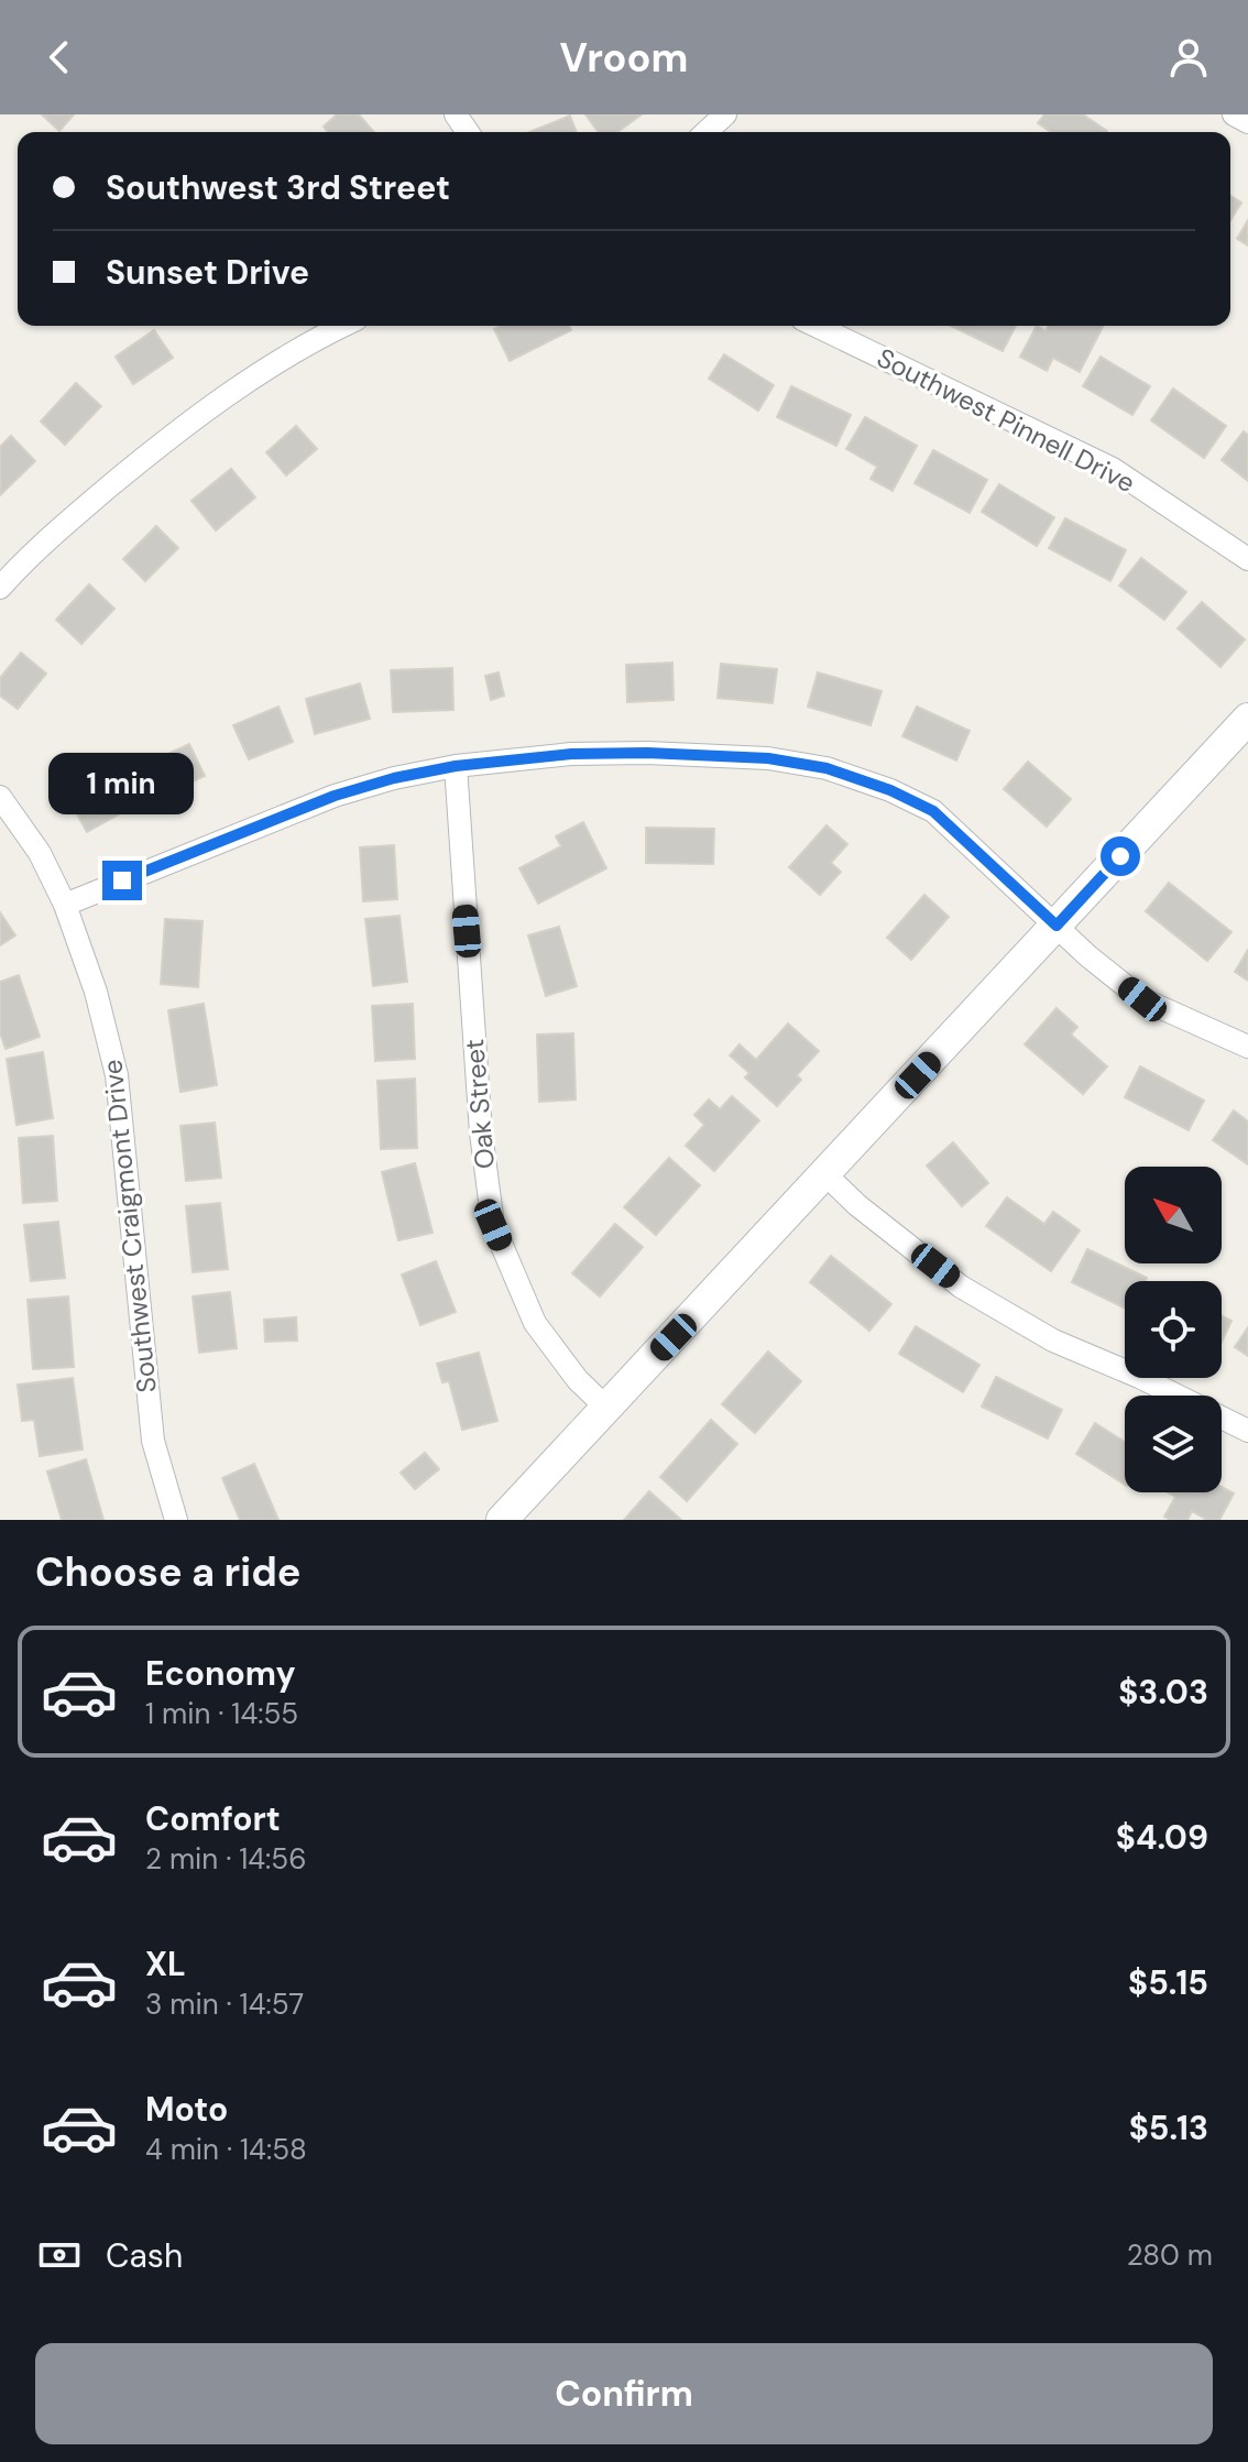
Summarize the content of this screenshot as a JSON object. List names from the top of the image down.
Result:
{
  "streets": {
    "street": ["Southwest Pinnell Drive", "Oak Street", "Southwest Craigmont Drive"]
  },
  "north": "top left",
  "page": {
    "header": "Vroom",
    "banner": ["Southwest 3rd Street", "Sunset Drive"],
    "bubble": "1 min",
    "heading": "Choose a ride",
    "list": [
      {
        "name": "Economy",
        "note": "1 min · 14:55",
        "value": "$3.03"
      },
      {
        "name": "Comfort",
        "note": "2 min · 14:56",
        "value": "$4.09"
      },
      {
        "name": "XL",
        "note": "3 min · 14:57",
        "value": "$5.15"
      },
      {
        "name": "Moto",
        "note": "4 min · 14:58",
        "value": "$5.13"
      }
    ],
    "pay": ["Cash", "280 m"],
    "buttons": "Confirm"
  }
}
